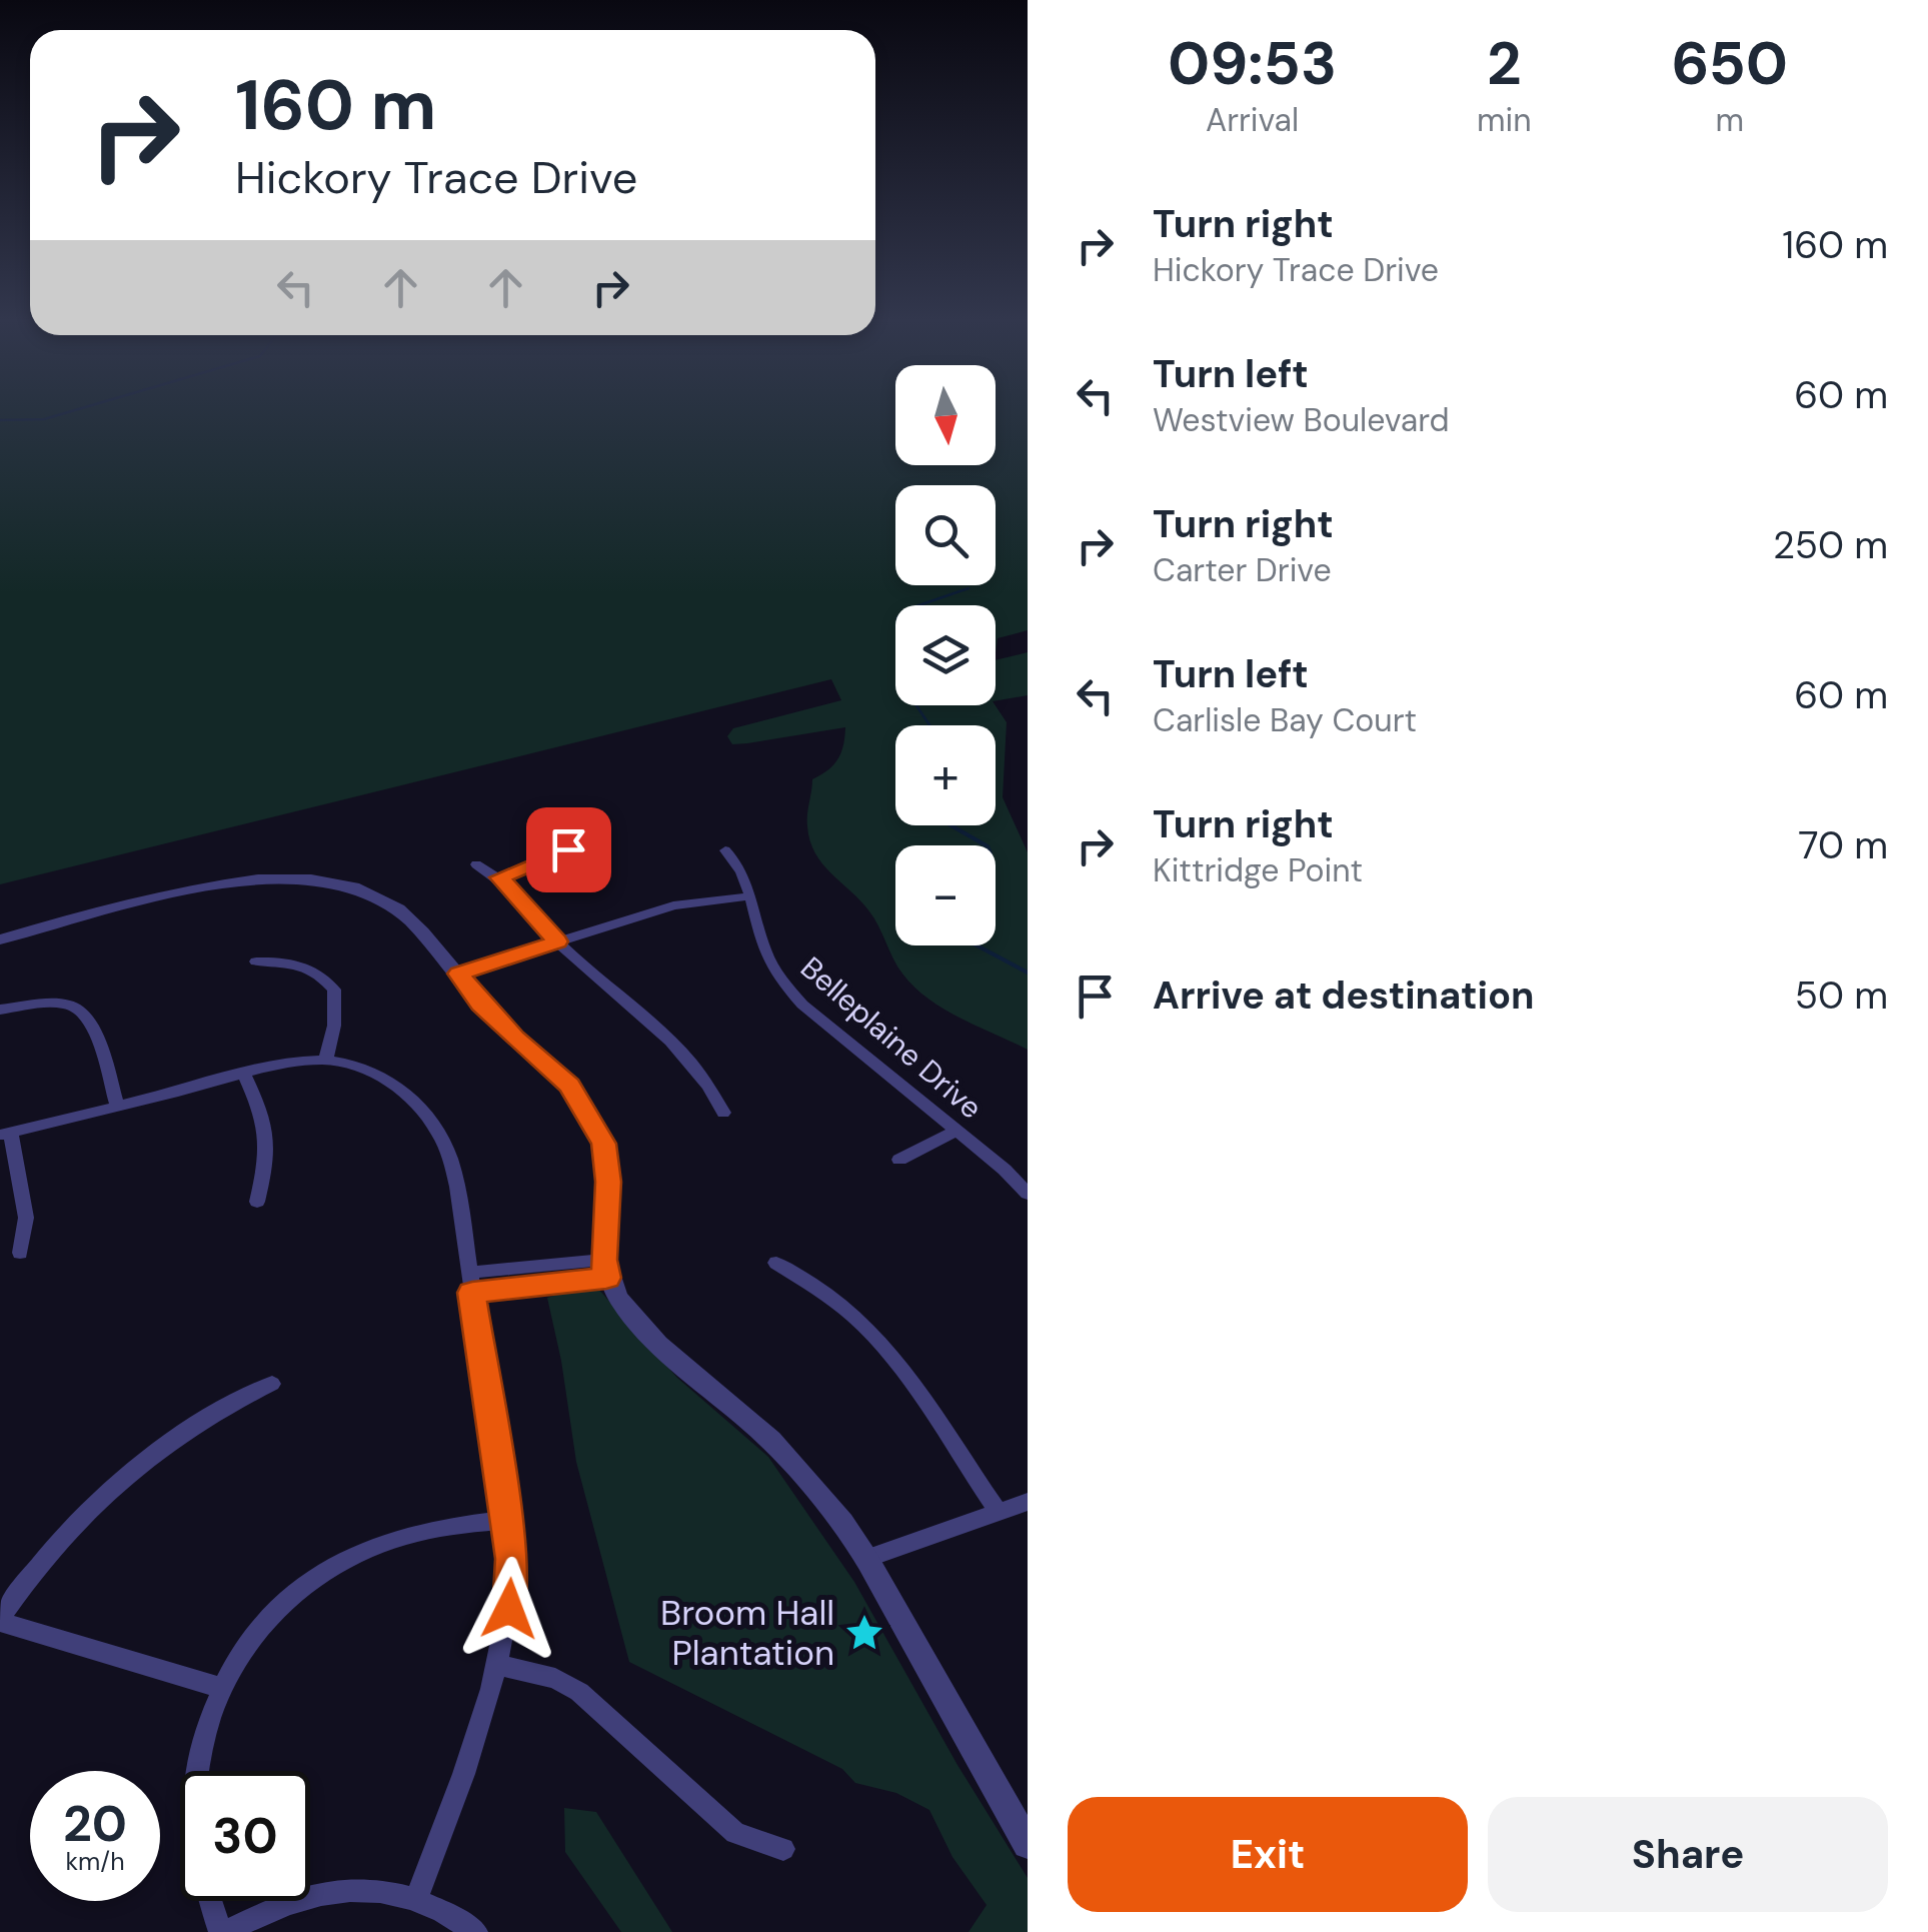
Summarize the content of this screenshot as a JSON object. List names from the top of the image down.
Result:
{
  "streets": {
    "street": ["Belleplaine Drive"]
  },
  "places": {
    "place": ["Broom Hall Plantation"]
  },
  "north": "bottom",
  "page": {
    "eta": [
      "09:53",
      "Arrival",
      "2",
      "min",
      "650",
      "m"
    ],
    "turn": ["160 m", "Hickory Trace Drive"],
    "list": [
      {
        "name": "Turn right",
        "note": "Hickory Trace Drive",
        "value": "160 m"
      },
      {
        "name": "Turn left",
        "note": "Westview Boulevard",
        "value": "60 m"
      },
      {
        "name": "Turn right",
        "note": "Carter Drive",
        "value": "250 m"
      },
      {
        "name": "Turn left",
        "note": "Carlisle Bay Court",
        "value": "60 m"
      },
      {
        "name": "Turn right",
        "note": "Kittridge Point",
        "value": "70 m"
      },
      {
        "name": "Arrive at destination",
        "value": "50 m"
      }
    ],
    "map_buttons": ["+", "−"],
    "speed": "20 km/h",
    "limit": "30",
    "buttons": ["Exit", "Share"]
  }
}
